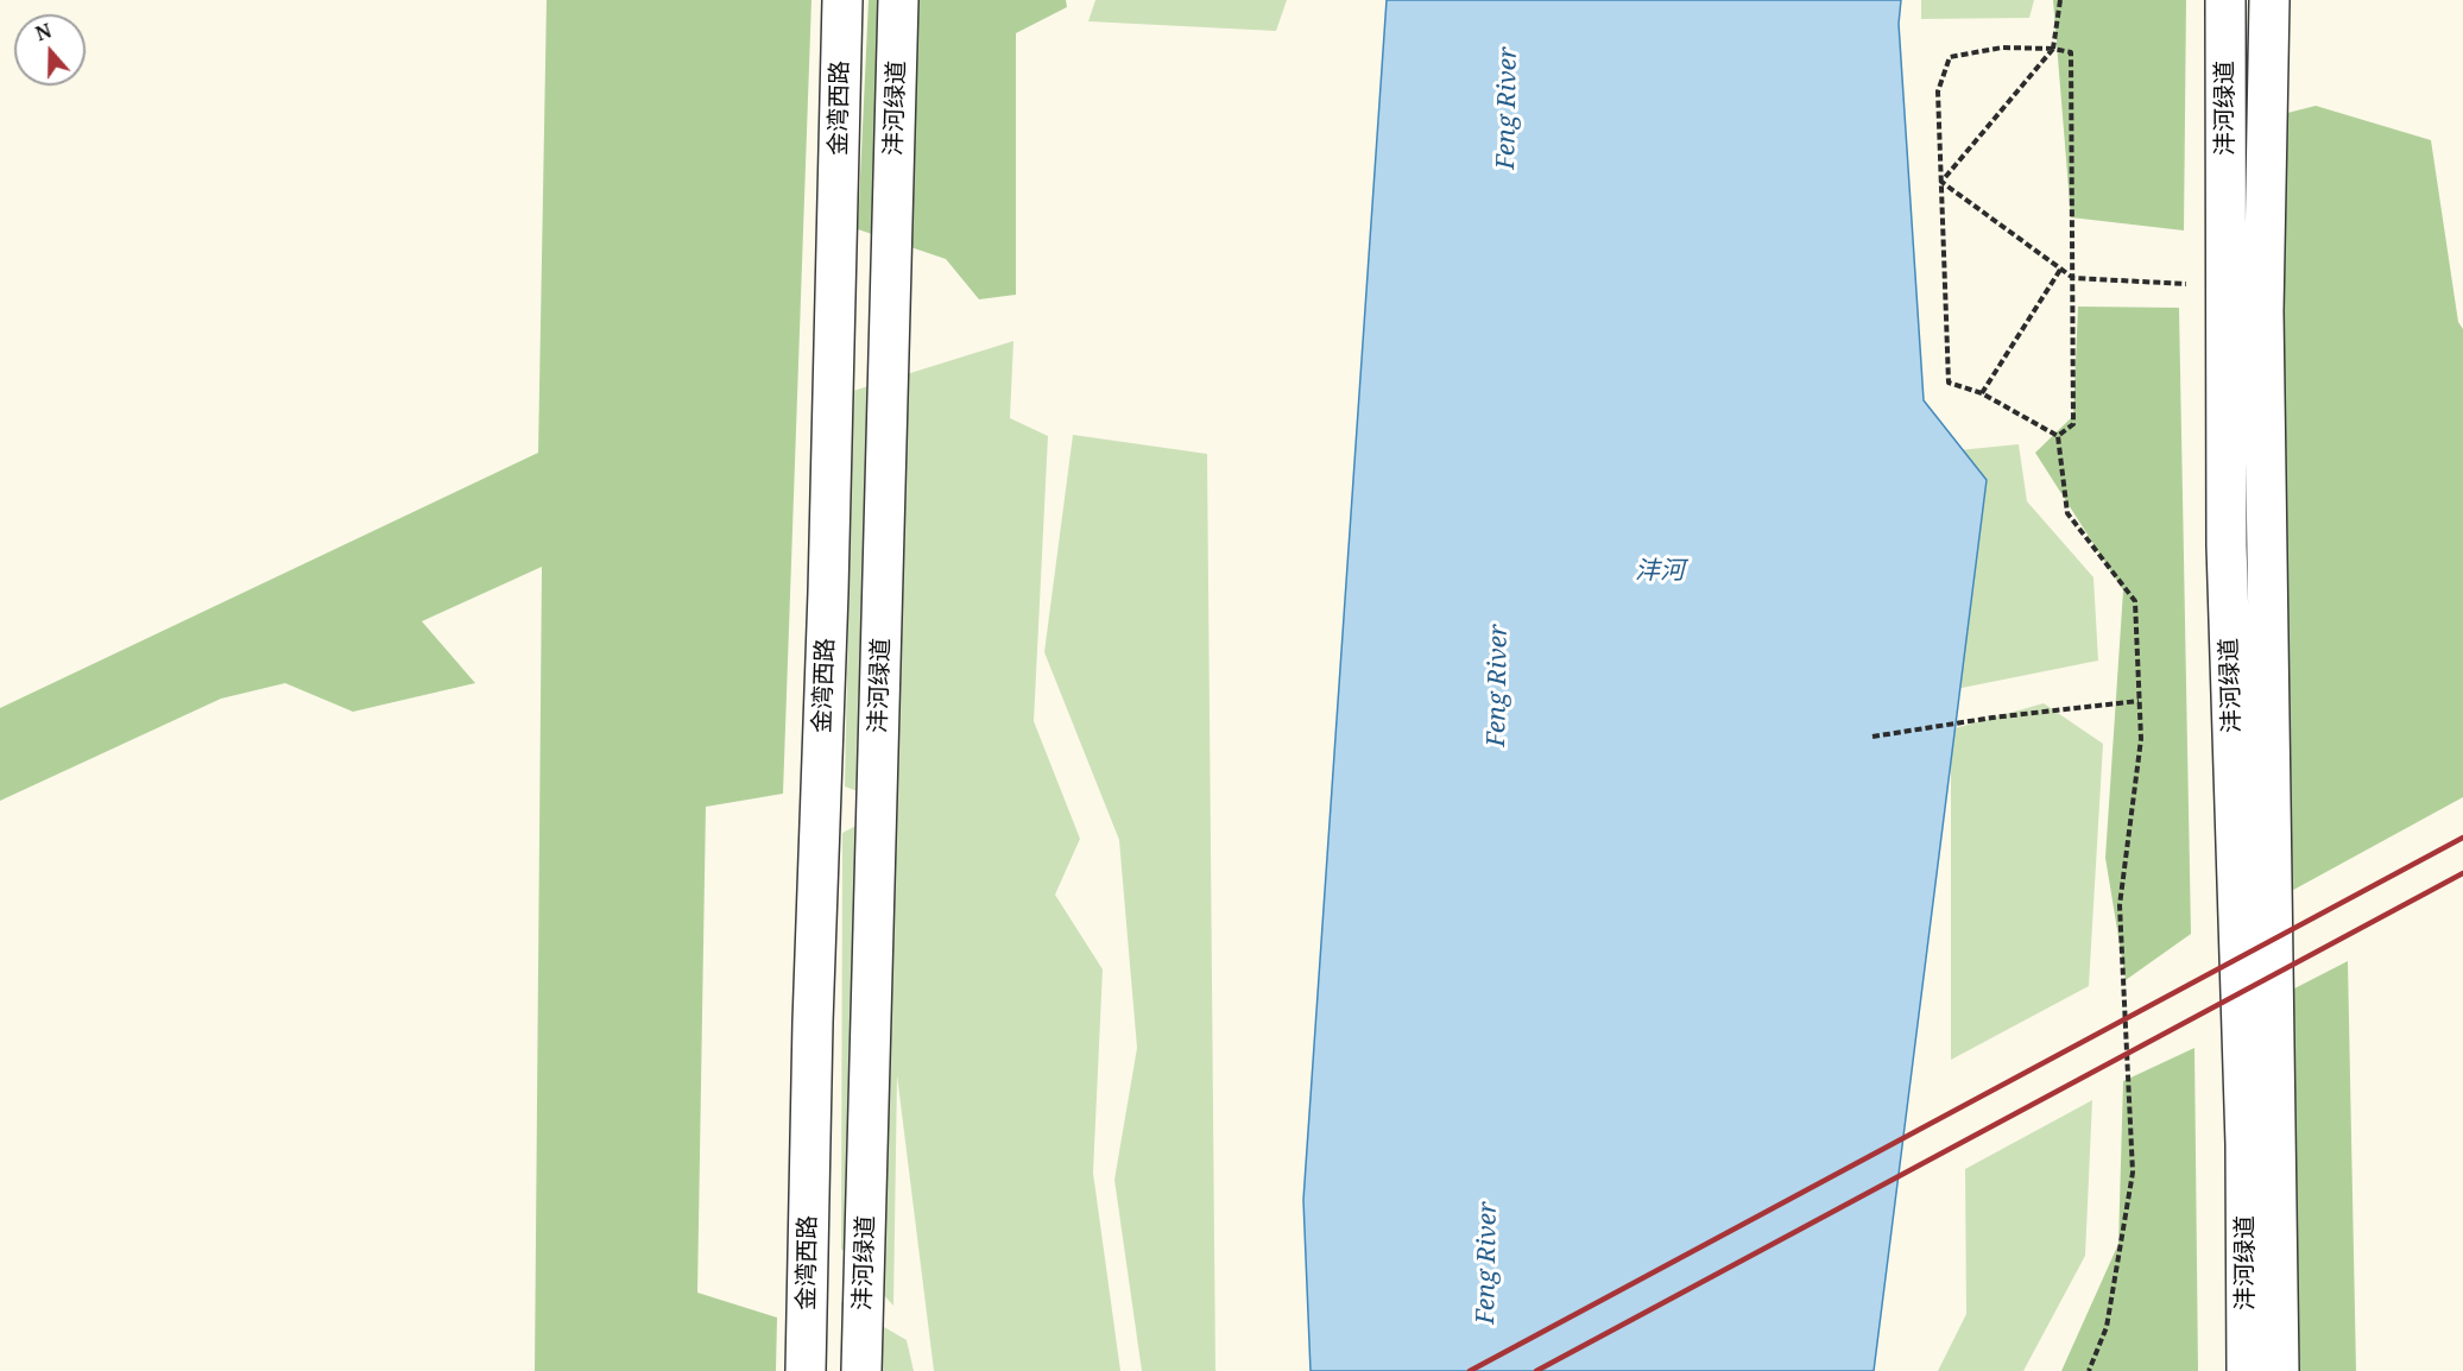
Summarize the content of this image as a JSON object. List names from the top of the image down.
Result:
{
  "streets": {
    "street": ["金湾西路", "沣河绿道"]
  },
  "water": ["Feng River", "沣河"],
  "north": "top"
}
